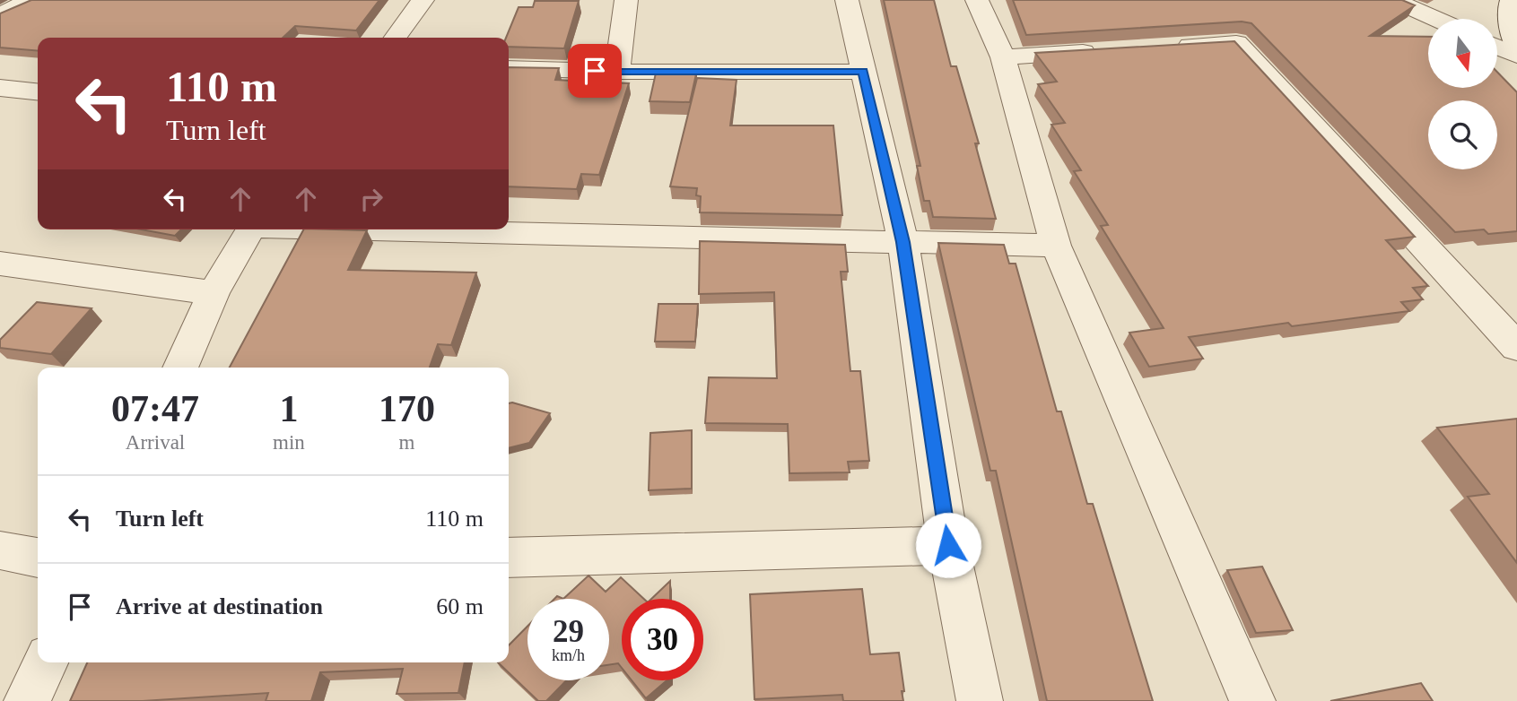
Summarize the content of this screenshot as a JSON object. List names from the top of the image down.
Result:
{
  "north": "bottom",
  "page": {
    "turn": ["110 m", "Turn left"],
    "eta": [
      "07:47",
      "Arrival",
      "1",
      "min",
      "170",
      "m"
    ],
    "list": [
      {
        "name": "Turn left",
        "value": "110 m"
      },
      {
        "name": "Arrive at destination",
        "value": "60 m"
      }
    ],
    "speed": "29 km/h",
    "limit": "30"
  }
}
